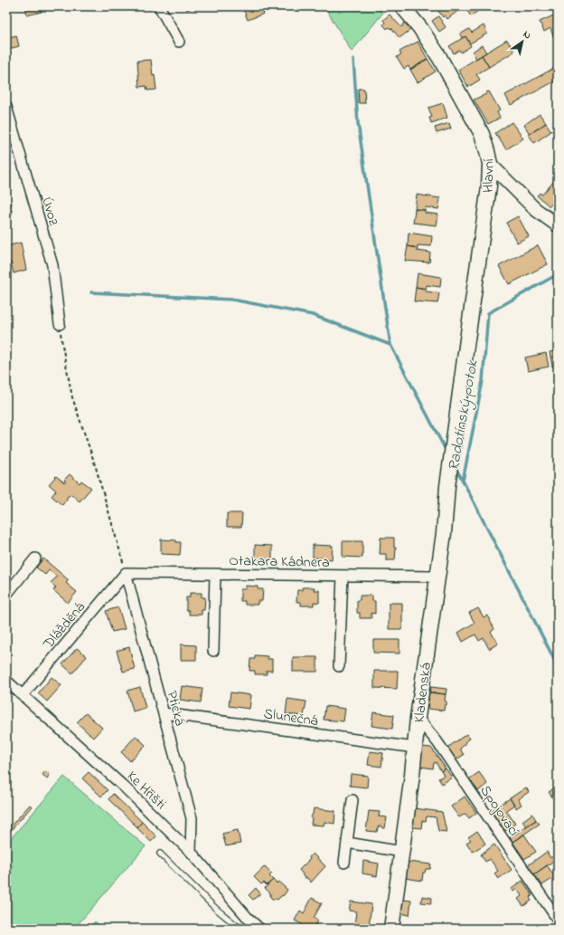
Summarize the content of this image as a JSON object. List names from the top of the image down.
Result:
{
  "streets": {
    "main road": ["Hlavní", "Kladenská"],
    "street": [
      "Úvoz",
      "Otakara Kádnera",
      "Dlážděná",
      "Ptická",
      "Slunečná",
      "Ke Hřišti",
      "Spojovací"
    ]
  },
  "crossings": [
    ["Hlavní", "Kladenská"],
    ["Otakara Kádnera", "Dlážděná"],
    ["Otakara Kádnera", "Kladenská"],
    ["Otakara Kádnera", "Ptická"],
    ["Dlážděná", "Ptická"],
    ["Dlážděná", "Ke Hřišti"],
    ["Kladenská", "Slunečná"],
    ["Kladenská", "Spojovací"],
    ["Ptická", "Slunečná"],
    ["Ptická", "Ke Hřišti"]
  ],
  "water": ["Radotínský potok"],
  "north": "top right"
}
